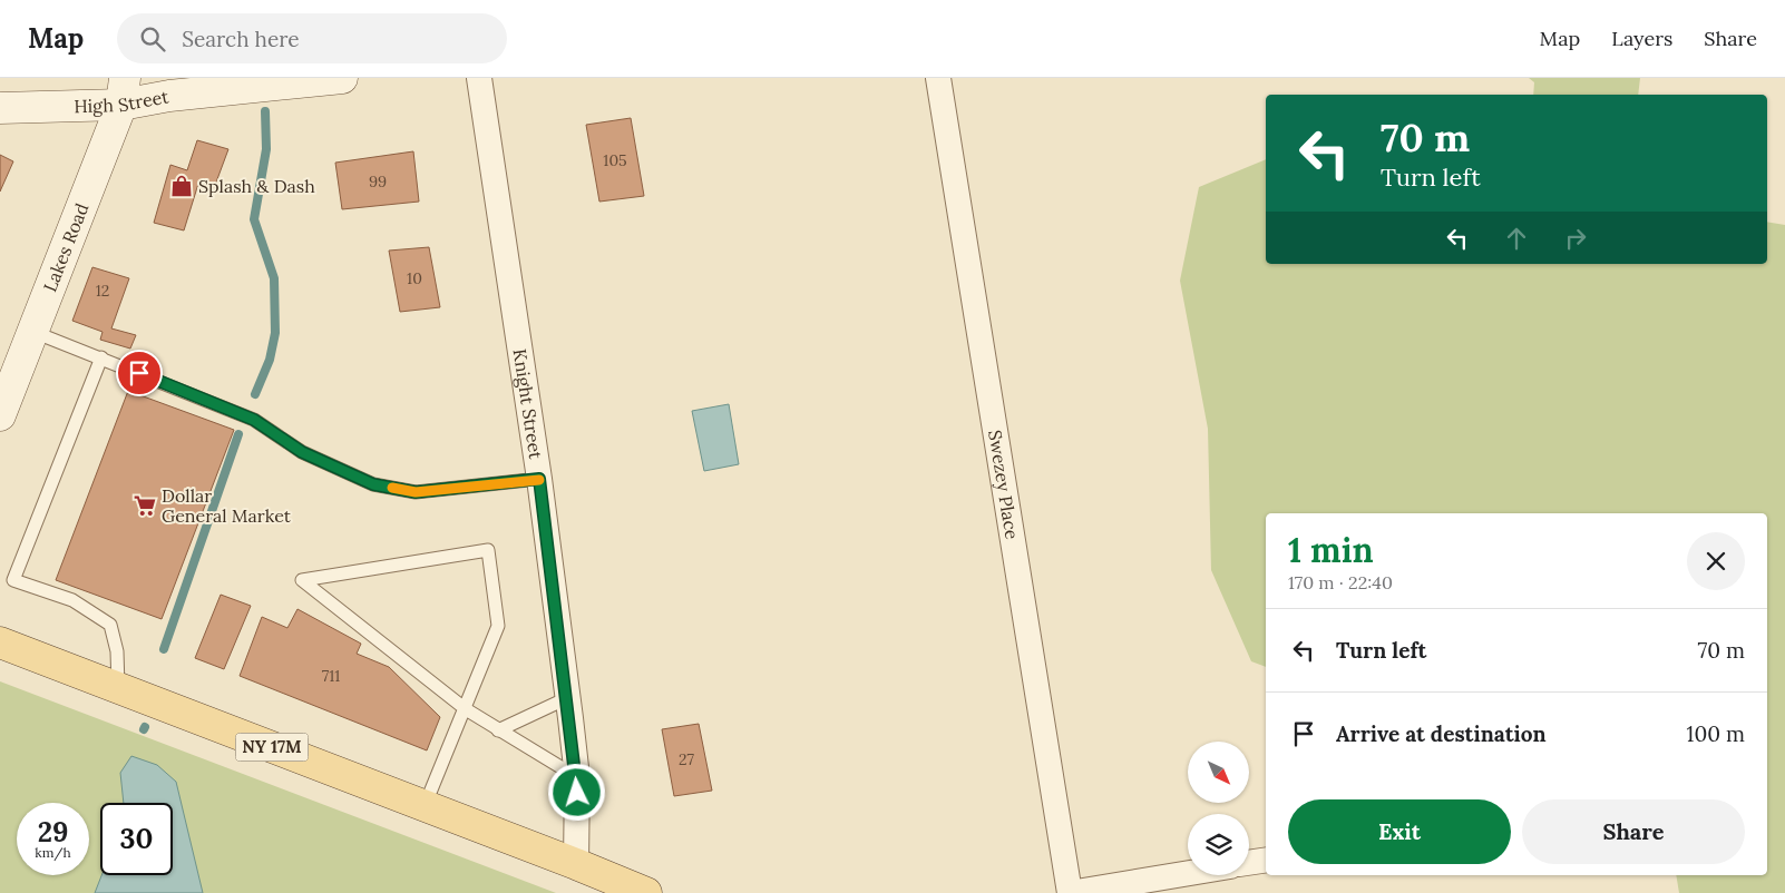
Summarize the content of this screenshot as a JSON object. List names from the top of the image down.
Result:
{
  "streets": {
    "main road": ["NY 17M"],
    "street": [
      "High Street",
      "Lakes Road",
      "Knight Street",
      "Swezey Place"
    ]
  },
  "crossings": [
    ["High Street", "Lakes Road"],
    ["Knight Street", "NY 17M"]
  ],
  "places": {
    "shop": ["Splash & Dash"],
    "supermarket": ["Dollar General Market"]
  },
  "house_numbers": [
    "105",
    "99",
    "10",
    "12",
    "711",
    "27"
  ],
  "north": "bottom right",
  "page": {
    "header": "Map",
    "search": "Search here",
    "nav": ["Map", "Layers", "Share"],
    "turn": ["70 m", "Turn left"],
    "heading": ["1 min", "170 m · 22:40"],
    "list": [
      {
        "name": "Turn left",
        "value": "70 m"
      },
      {
        "name": "Arrive at destination",
        "value": "100 m"
      }
    ],
    "buttons": ["Exit", "Share"],
    "speed": "29 km/h",
    "limit": "30"
  }
}
